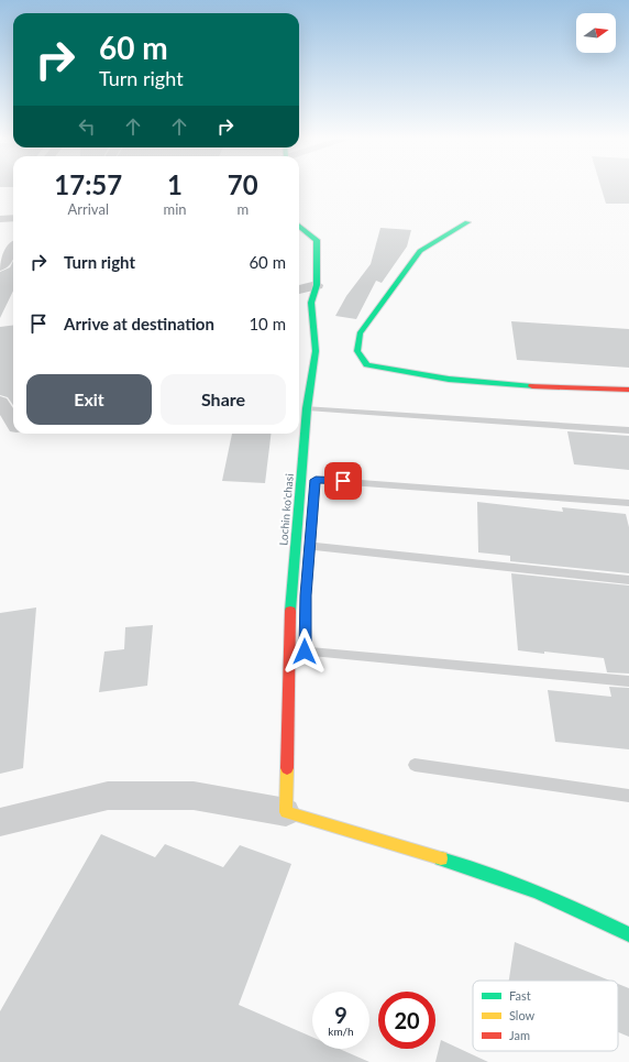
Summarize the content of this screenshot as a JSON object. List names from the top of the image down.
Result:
{
  "streets": {
    "street": ["Lochin ko'chasi"]
  },
  "legend": ["Fast", "Slow", "Jam"],
  "north": "right",
  "page": {
    "turn": ["60 m", "Turn right"],
    "eta": [
      "17:57",
      "Arrival",
      "1",
      "min",
      "70",
      "m"
    ],
    "list": [
      {
        "name": "Turn right",
        "value": "60 m"
      },
      {
        "name": "Arrive at destination",
        "value": "10 m"
      }
    ],
    "buttons": ["Exit", "Share"],
    "speed": "9 km/h",
    "limit": "20"
  }
}
